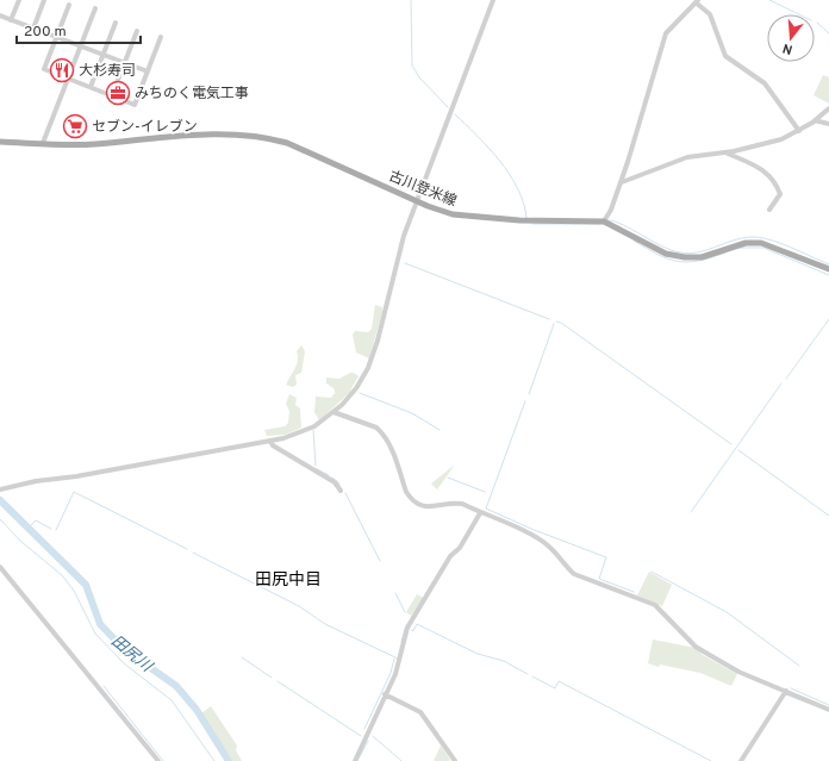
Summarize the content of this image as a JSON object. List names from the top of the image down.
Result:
{
  "streets": {
    "main road": ["古川登米線"]
  },
  "districts": ["田尻中目"],
  "water": ["田尻川"],
  "places": {
    "restaurant": ["大杉寿司"],
    "office": ["みちのく電気工事"],
    "supermarket": ["セブン-イレブン"]
  },
  "scale_bar": "200 m",
  "north": "bottom"
}
